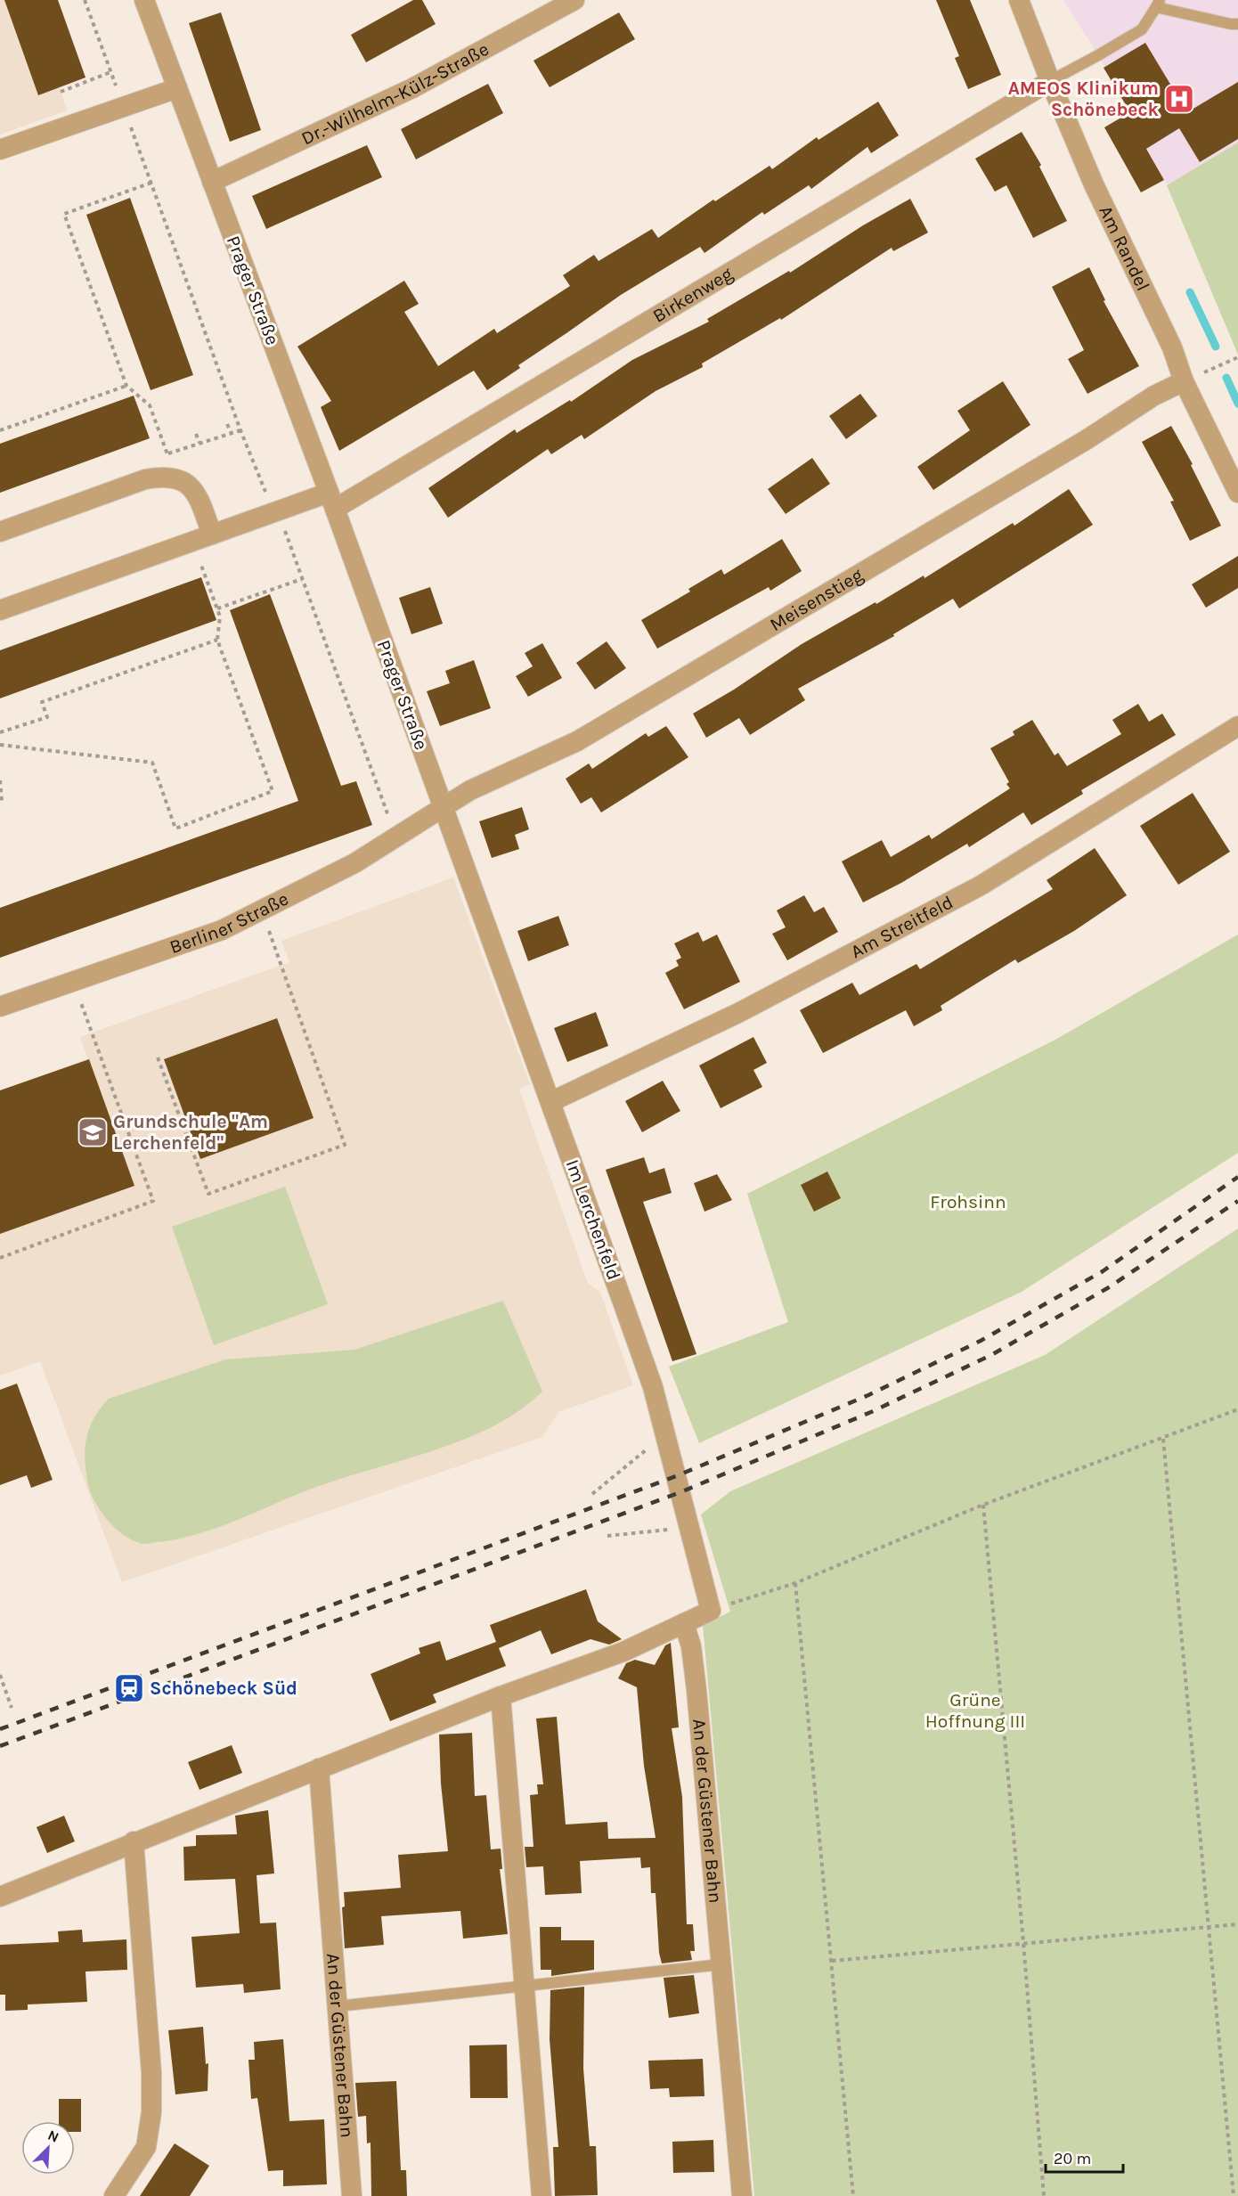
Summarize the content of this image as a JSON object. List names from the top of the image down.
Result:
{
  "streets": {
    "street": [
      "Dr.-Wilhelm-Külz-Straße",
      "Am Randel",
      "Prager Straße",
      "Birkenweg",
      "Meisenstieg",
      "Berliner Straße",
      "Am Streitfeld",
      "Im Lerchenfeld",
      "An der Güstener Bahn"
    ]
  },
  "crossings": [
    ["Dr.-Wilhelm-Külz-Straße", "Prager Straße"],
    ["Am Randel", "Birkenweg"],
    ["Am Randel", "Meisenstieg"],
    ["Prager Straße", "Birkenweg"],
    ["Prager Straße", "Meisenstieg"],
    ["Prager Straße", "Berliner Straße"],
    ["Prager Straße", "Im Lerchenfeld"],
    ["Meisenstieg", "Berliner Straße"],
    ["Meisenstieg", "Im Lerchenfeld"],
    ["Berliner Straße", "Im Lerchenfeld"],
    ["Am Streitfeld", "Im Lerchenfeld"]
  ],
  "parks": ["Frohsinn", "Grüne Hoffnung III"],
  "places": {
    "hospital": ["AMEOS Klinikum Schönebeck"],
    "school or university": ["Grundschule \"Am Lerchenfeld\""],
    "station": ["Schönebeck Süd"]
  },
  "scale_bar": "20 m",
  "north": "top right"
}
